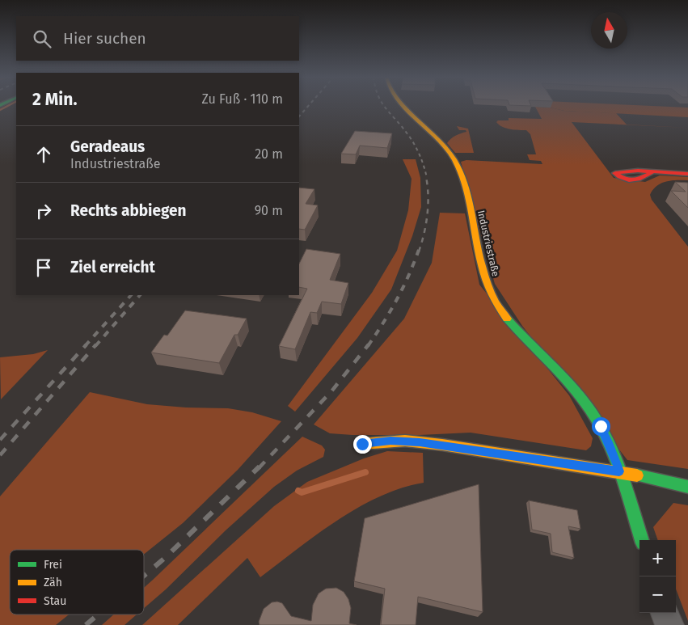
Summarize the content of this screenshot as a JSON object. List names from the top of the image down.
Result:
{
  "streets": {
    "street": ["Industriestraße"]
  },
  "legend": ["Frei", "Zäh", "Stau"],
  "north": "top",
  "page": {
    "search": "Hier suchen",
    "heading": ["2 Min.", "Zu Fuß · 110 m"],
    "list": [
      ["Geradeaus", "Industriestraße", "20 m"],
      ["Rechts abbiegen", "90 m"],
      "Ziel erreicht"
    ],
    "map_buttons": ["+", "−"]
  }
}
